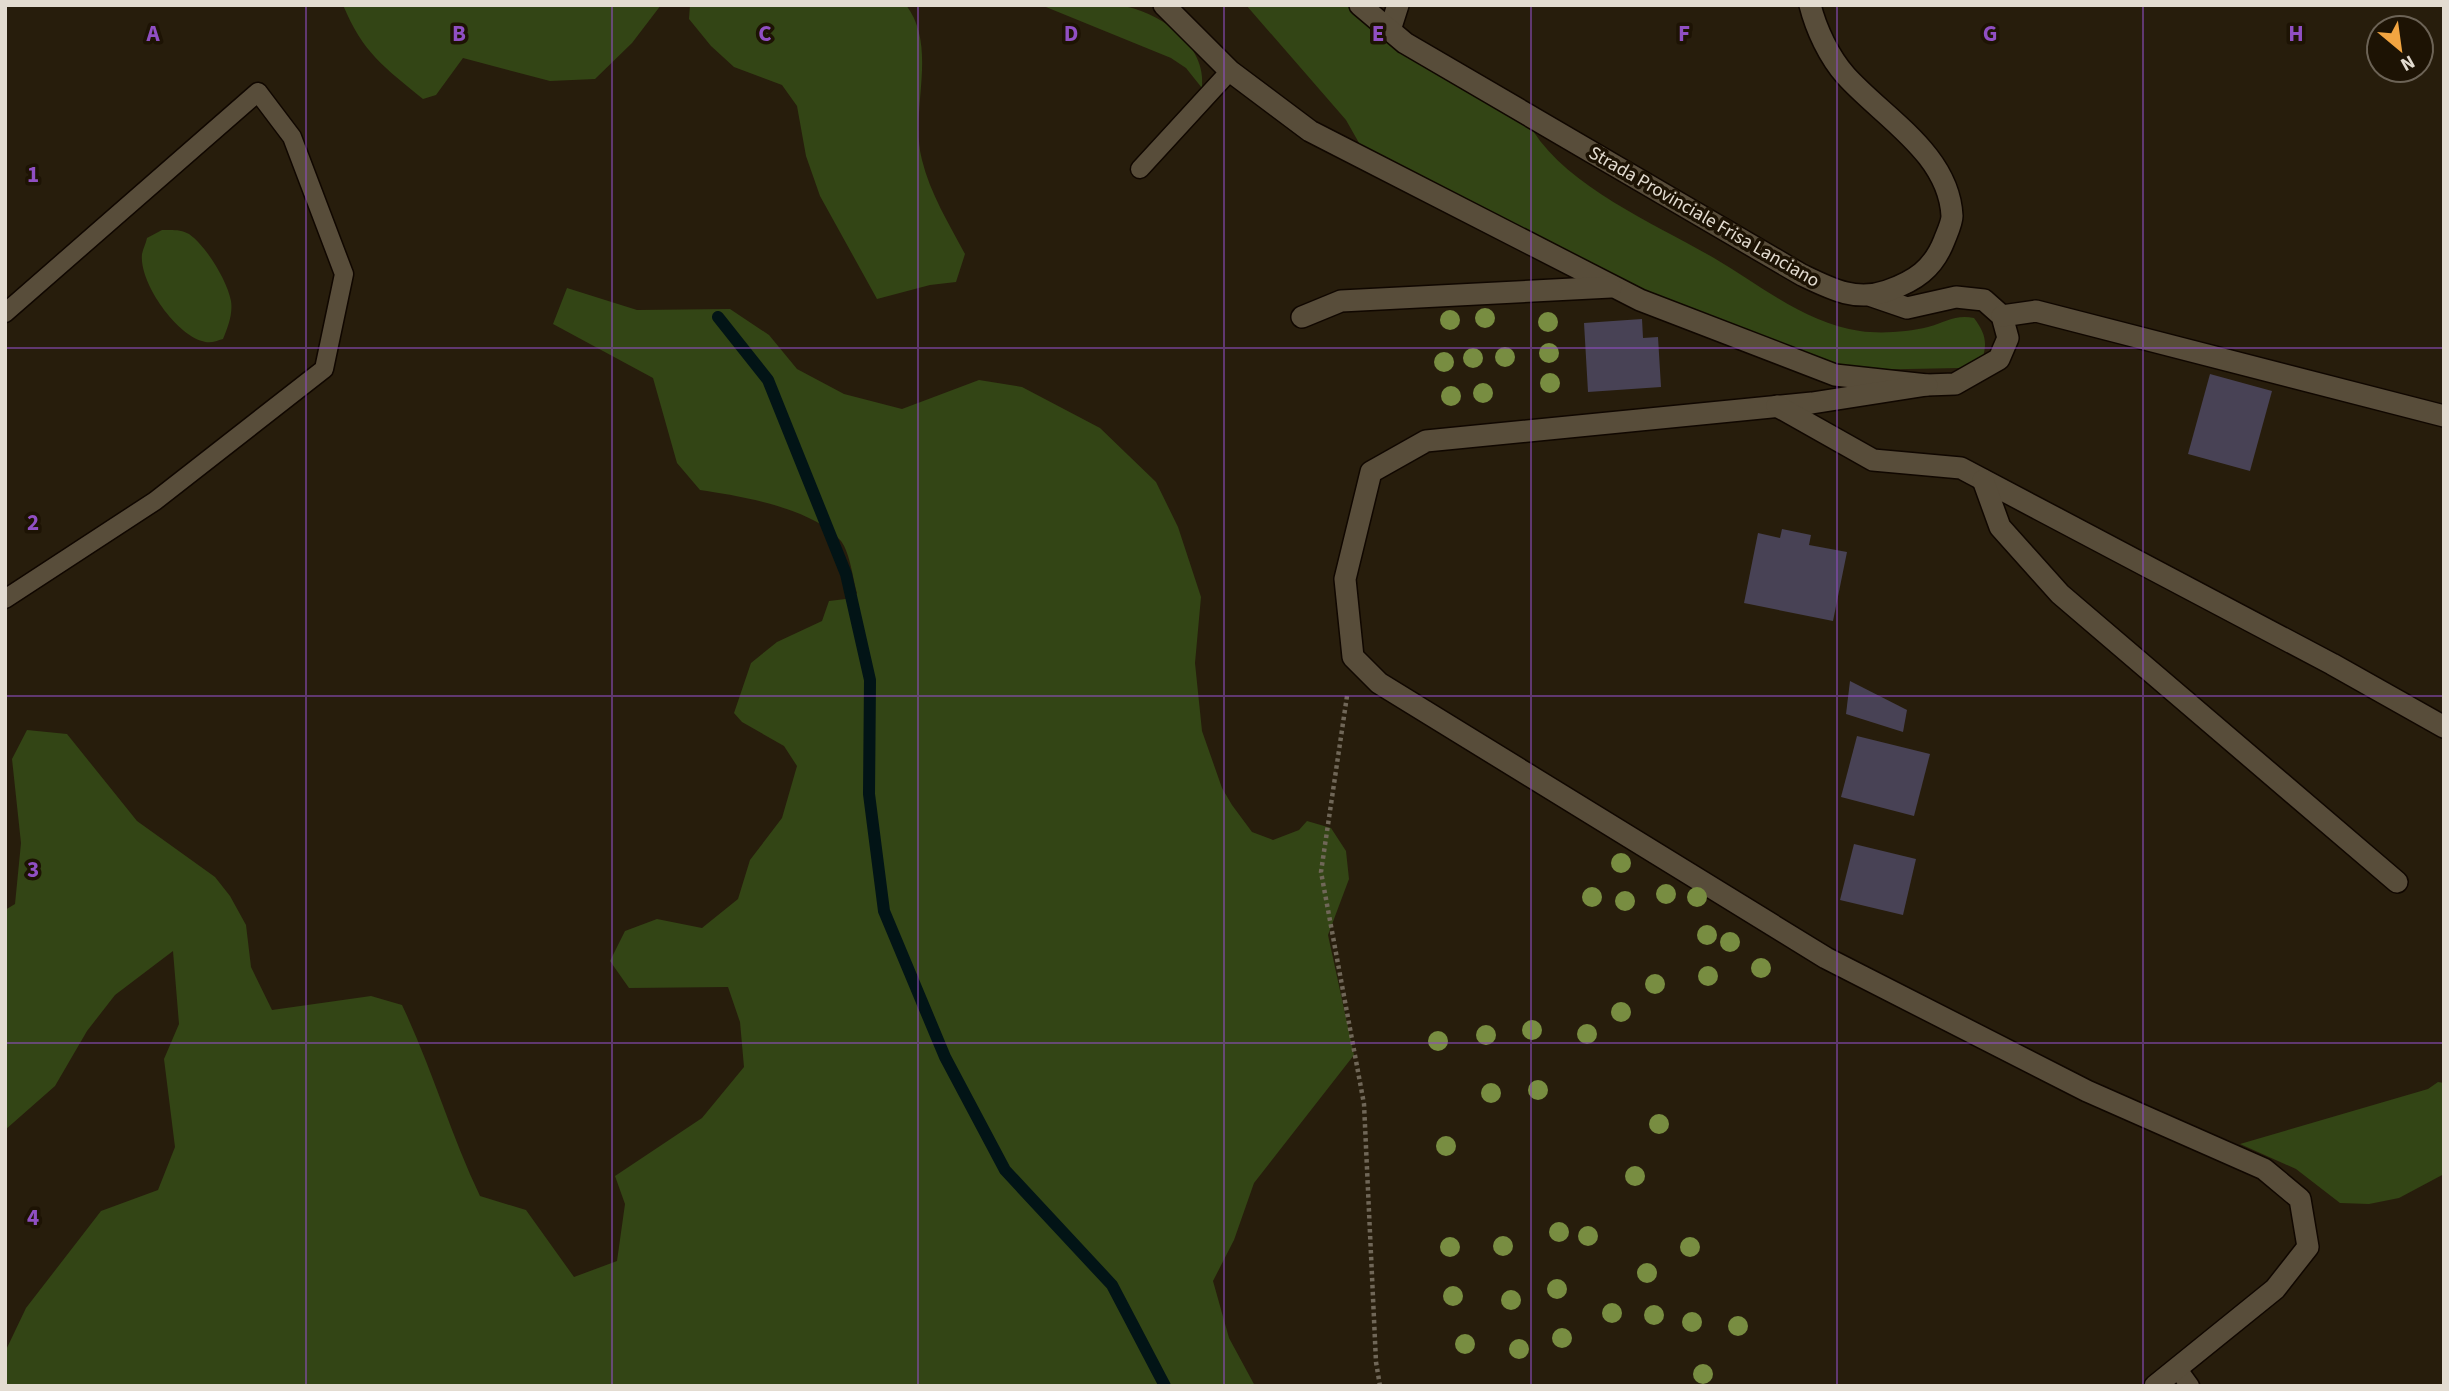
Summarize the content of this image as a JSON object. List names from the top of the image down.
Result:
{
  "streets": {
    "street": ["Strada Provinciale Frisa Lanciano"]
  },
  "north": "bottom right",
  "grid": {
    "columns": [
      "A",
      "B",
      "C",
      "D",
      "E",
      "F",
      "G",
      "H"
    ],
    "rows": [
      "1",
      "2",
      "3",
      "4"
    ]
  }
}
